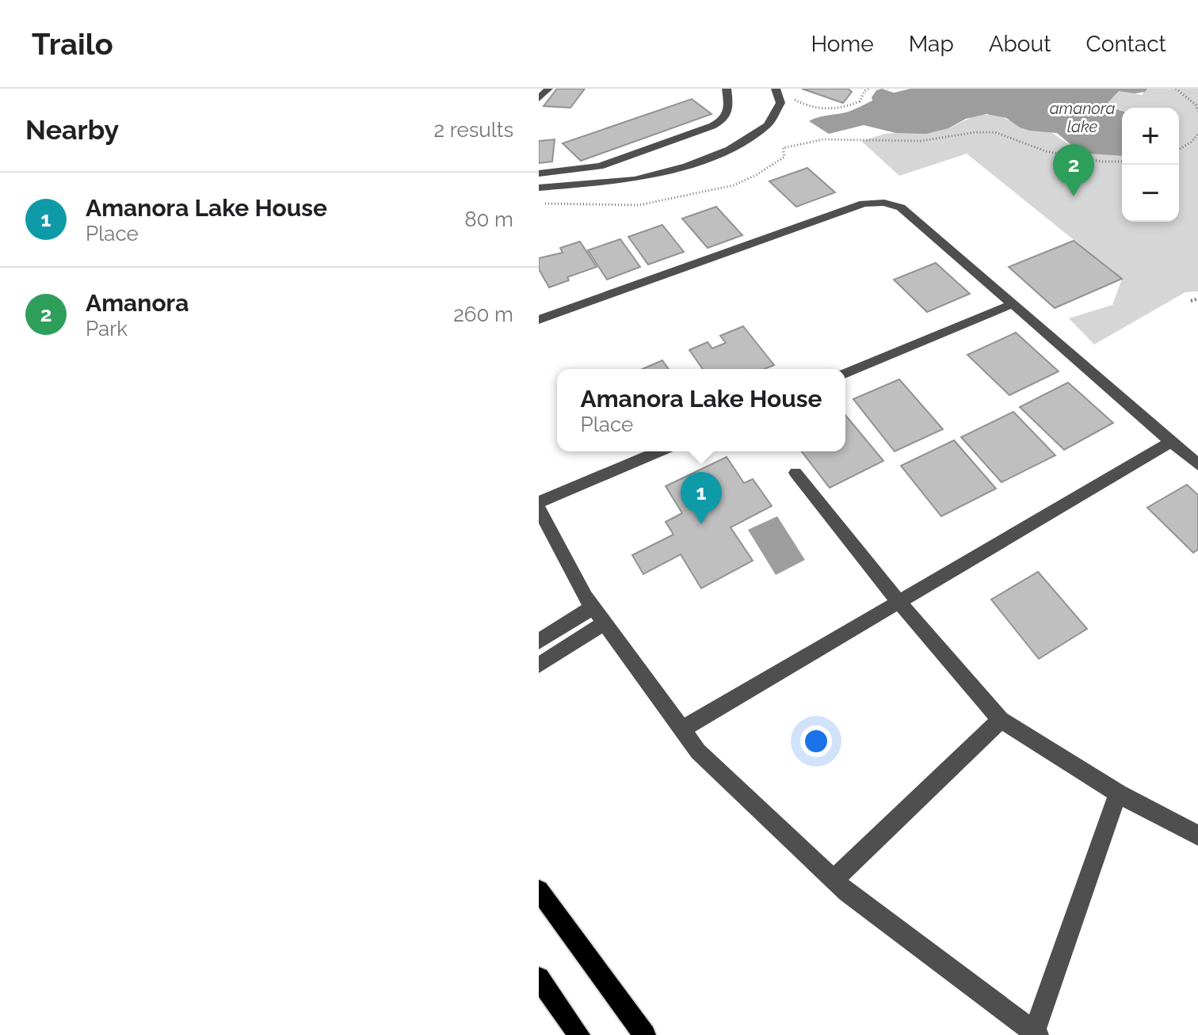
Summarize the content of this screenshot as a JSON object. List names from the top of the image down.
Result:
{
  "water": ["amanora lake"],
  "page": {
    "header": "Trailo",
    "nav": [
      "Home",
      "Map",
      "About",
      "Contact"
    ],
    "heading": ["Nearby", "2 results"],
    "map_buttons": ["+", "−"],
    "pins": ["2", "1"],
    "list": [
      {
        "mark": "1",
        "name": "Amanora Lake House",
        "note": "Place",
        "value": "80 m"
      },
      {
        "mark": "2",
        "name": "Amanora",
        "note": "Park",
        "value": "260 m"
      }
    ],
    "popup": ["Amanora Lake House", "Place"]
  }
}
